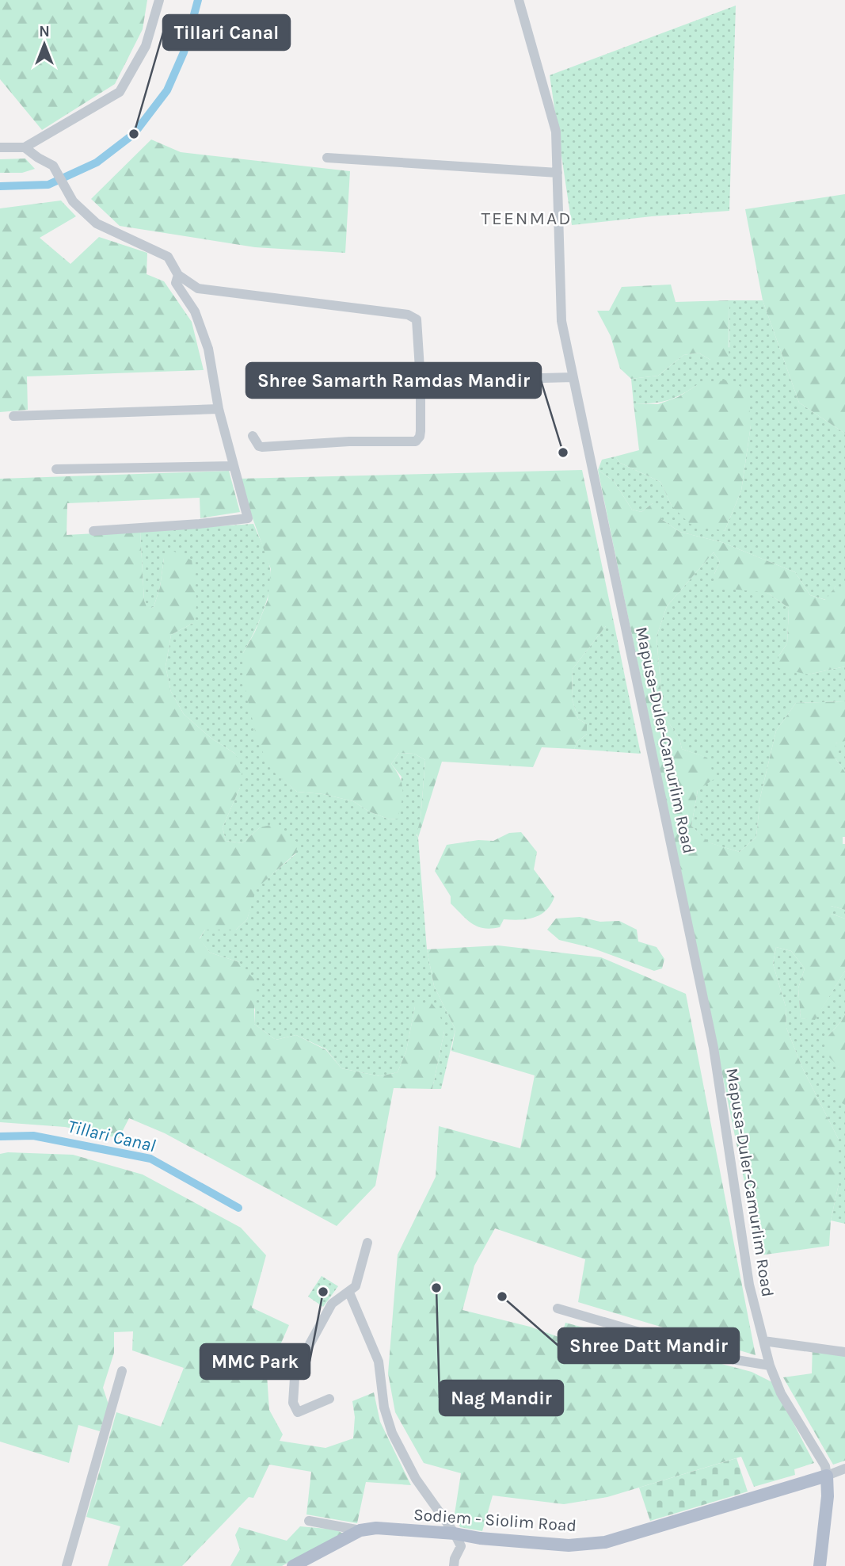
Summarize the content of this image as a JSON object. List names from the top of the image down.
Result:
{
  "streets": {
    "main road": ["Sodiem - Siolim Road"],
    "street": ["Mapusa-Duler-Camurlim Road"]
  },
  "crossings": [
    ["Mapusa-Duler-Camurlim Road", "Sodiem - Siolim Road"]
  ],
  "districts": ["TEENMAD"],
  "water": ["Tillari Canal"],
  "places": [
    "Tillari Canal",
    "Shree Samarth Ramdas Mandir",
    "Nag Mandir",
    "MMC Park",
    "Shree Datt Mandir"
  ],
  "north": "top"
}
